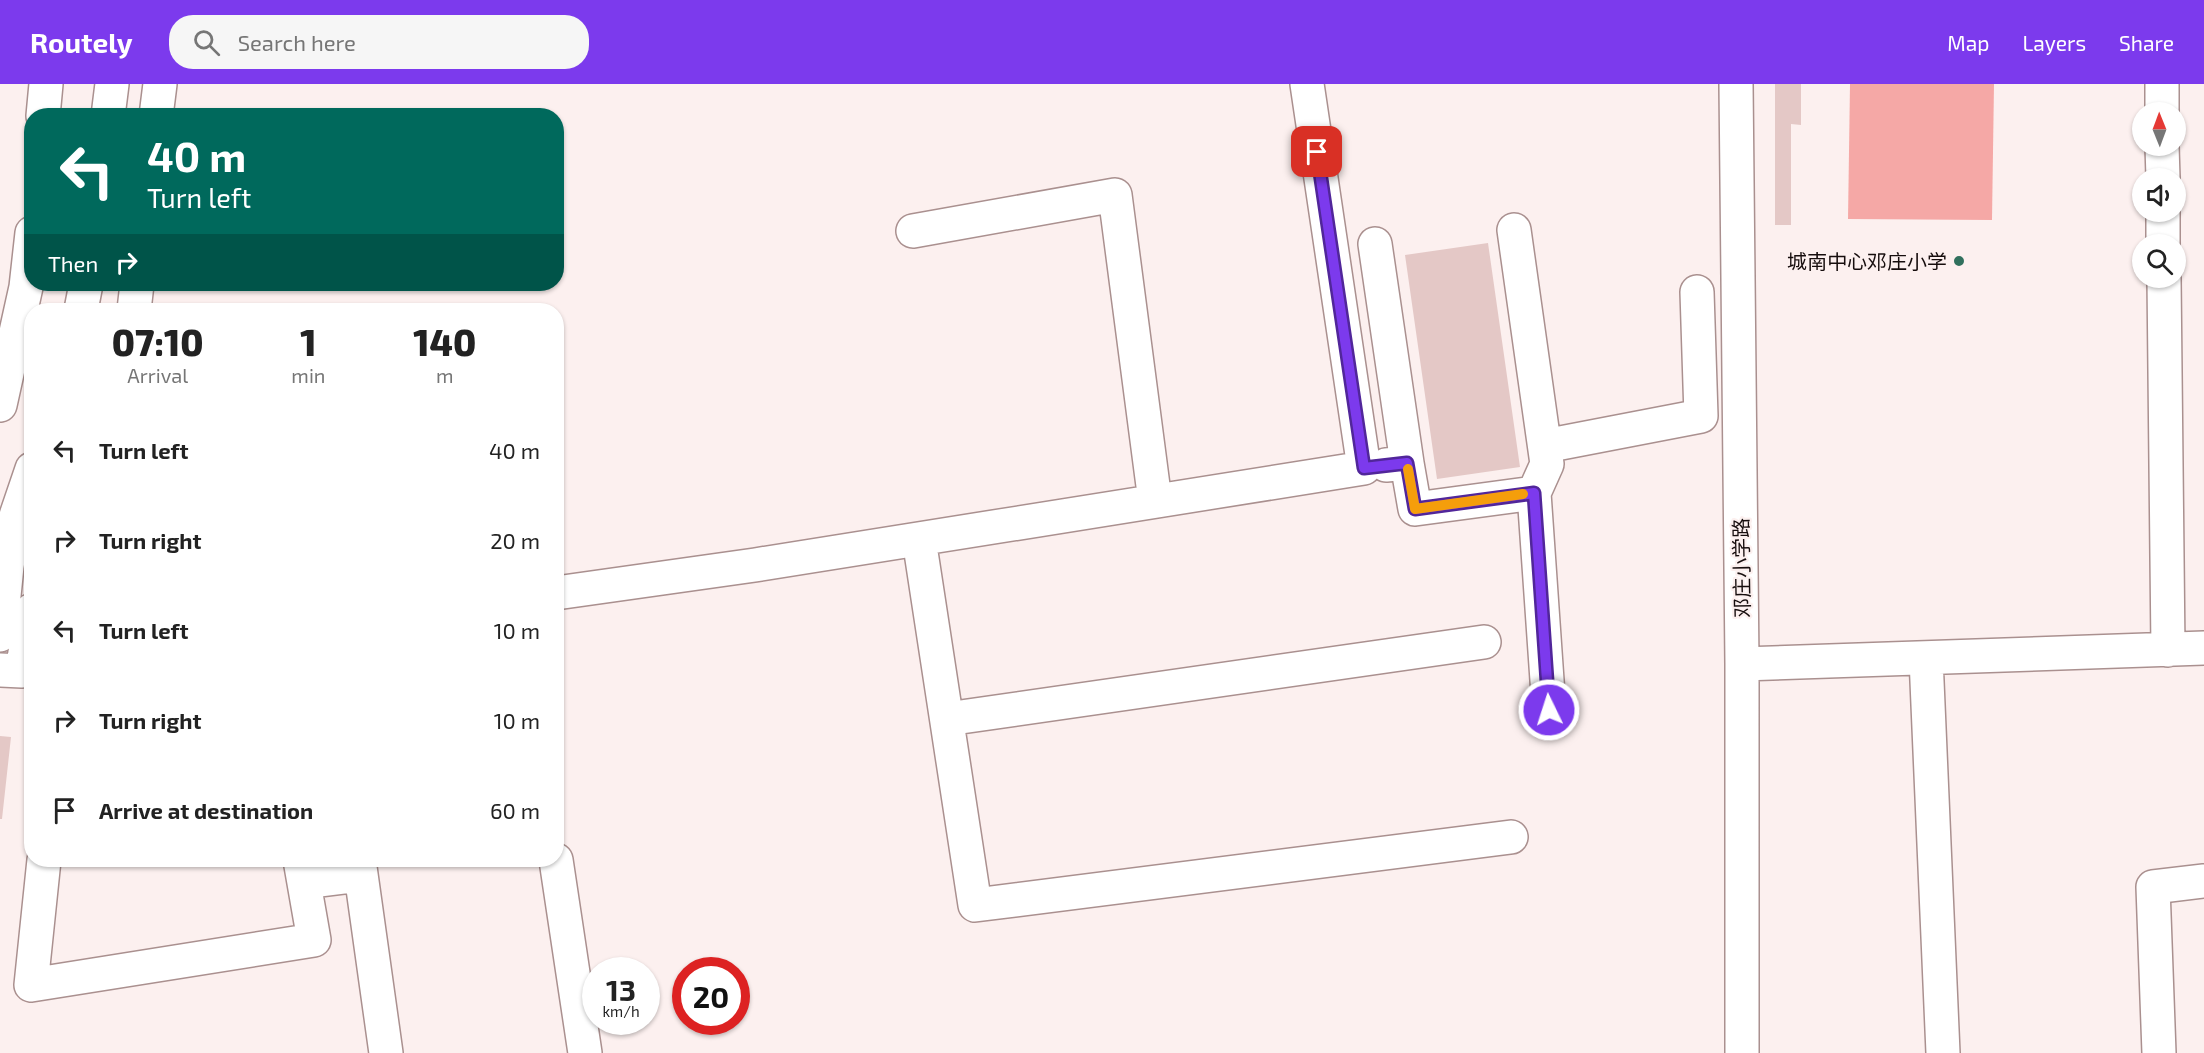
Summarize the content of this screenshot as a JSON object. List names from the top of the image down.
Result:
{
  "streets": {
    "street": ["邓庄小学路"]
  },
  "places": ["城南中心邓庄小学"],
  "north": "top",
  "page": {
    "header": "Routely",
    "search": "Search here",
    "nav": ["Map", "Layers", "Share"],
    "turn": ["40 m", "Turn left"],
    "then": "Then",
    "eta": [
      "07:10",
      "Arrival",
      "1",
      "min",
      "140",
      "m"
    ],
    "list": [
      {
        "name": "Turn left",
        "value": "40 m"
      },
      {
        "name": "Turn right",
        "value": "20 m"
      },
      {
        "name": "Turn left",
        "value": "10 m"
      },
      {
        "name": "Turn right",
        "value": "10 m"
      },
      {
        "name": "Arrive at destination",
        "value": "60 m"
      }
    ],
    "speed": "13 km/h",
    "limit": "20"
  }
}
